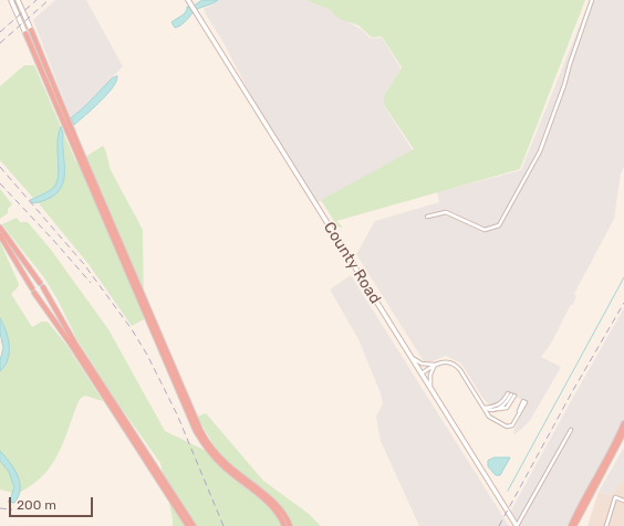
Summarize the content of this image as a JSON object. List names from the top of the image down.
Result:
{
  "streets": {
    "main road": ["County Road"]
  },
  "scale_bar": "200 m"
}
